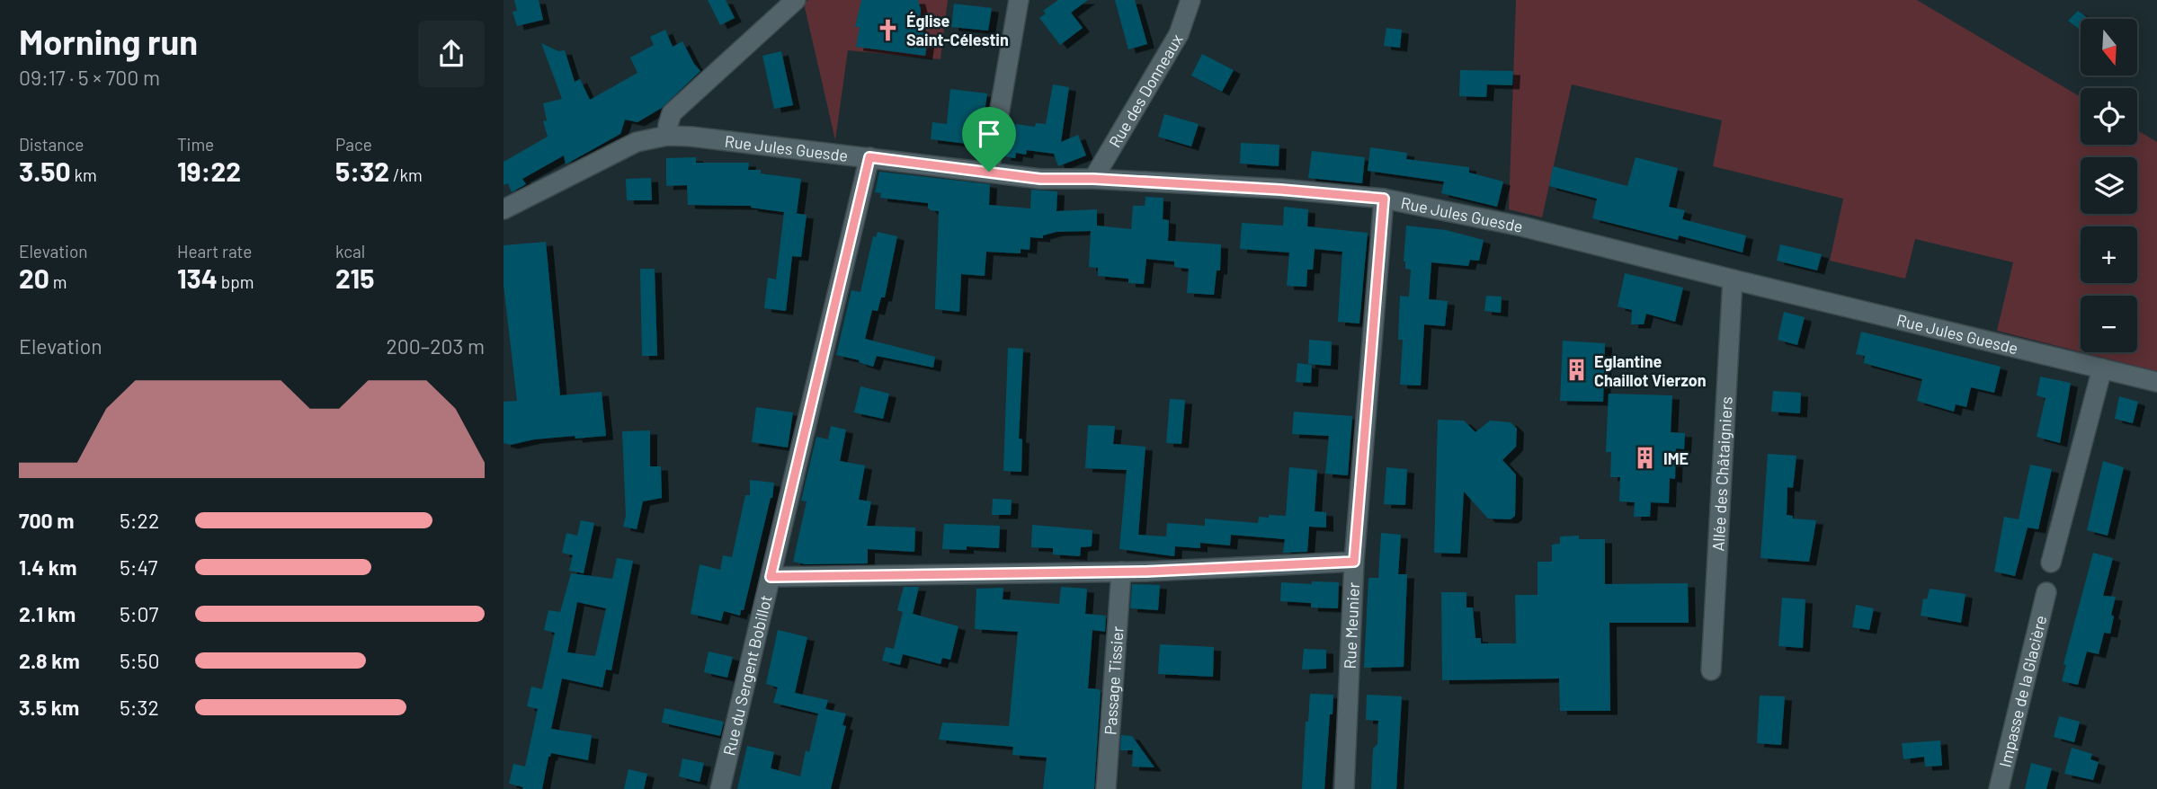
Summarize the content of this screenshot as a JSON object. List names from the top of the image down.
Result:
{
  "streets": {
    "street": [
      "Rue des Donneaux",
      "Rue Jules Guesde",
      "Allée des Châtaigniers",
      "Rue Meunier",
      "Rue du Sergent Bobillot",
      "Passage Tissier",
      "Impasse de la Glacière"
    ]
  },
  "crossings": [
    ["Rue des Donneaux", "Rue Jules Guesde"],
    ["Rue Jules Guesde", "Allée des Châtaigniers"],
    ["Rue Jules Guesde", "Rue Meunier"],
    ["Rue Jules Guesde", "Rue du Sergent Bobillot"]
  ],
  "places": {
    "church": ["Église Saint-Célestin"],
    "building": ["Eglantine Chaillot Vierzon", "IME"]
  },
  "north": "bottom",
  "page": {
    "heading": ["Morning run", "09:17 · 5 × 700 m"],
    "map_buttons": ["+", "−"],
    "stats": [
      ["Distance", "3.50 km"],
      ["Time", "19:22"],
      ["Pace", "5:32 /km"],
      ["Elevation", "20 m"],
      ["Heart rate", "134 bpm"],
      ["kcal", "215"]
    ],
    "chart": ["Elevation", "200–203 m"],
    "list": [
      {
        "name": "700 m",
        "note": "5:22"
      },
      {
        "name": "1.4 km",
        "note": "5:47"
      },
      {
        "name": "2.1 km",
        "note": "5:07"
      },
      {
        "name": "2.8 km",
        "note": "5:50"
      },
      {
        "name": "3.5 km",
        "note": "5:32"
      }
    ]
  }
}
